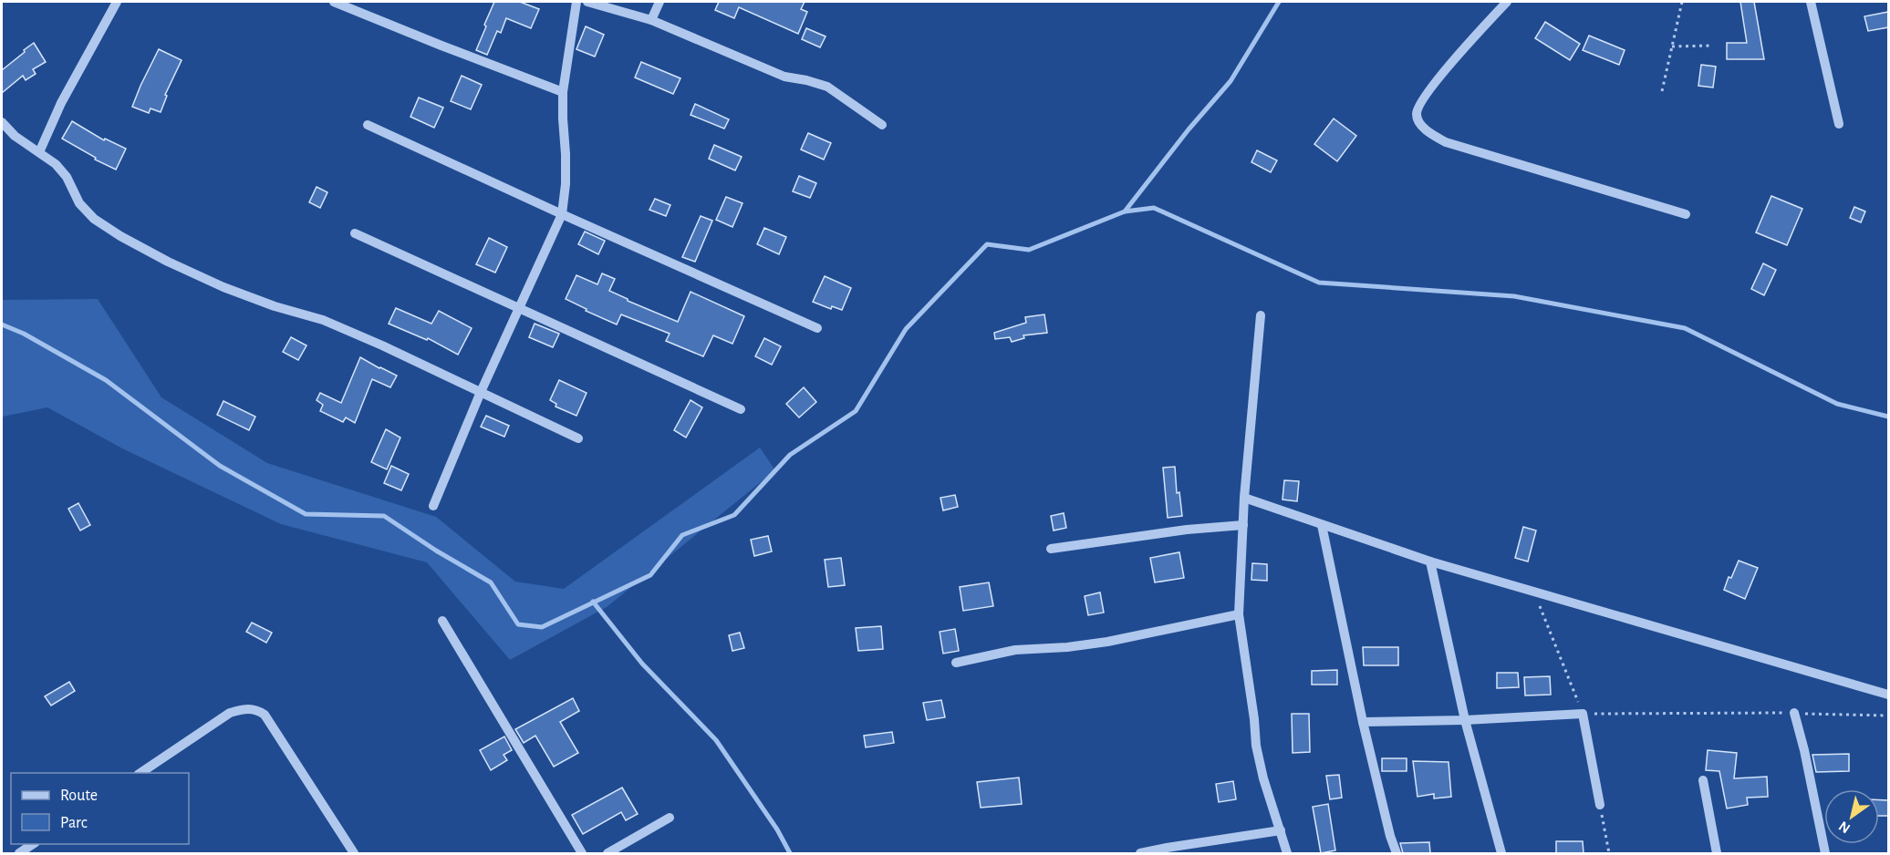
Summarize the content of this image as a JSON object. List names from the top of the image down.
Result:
{
  "legend": ["Route", "Parc"],
  "north": "bottom left"
}
